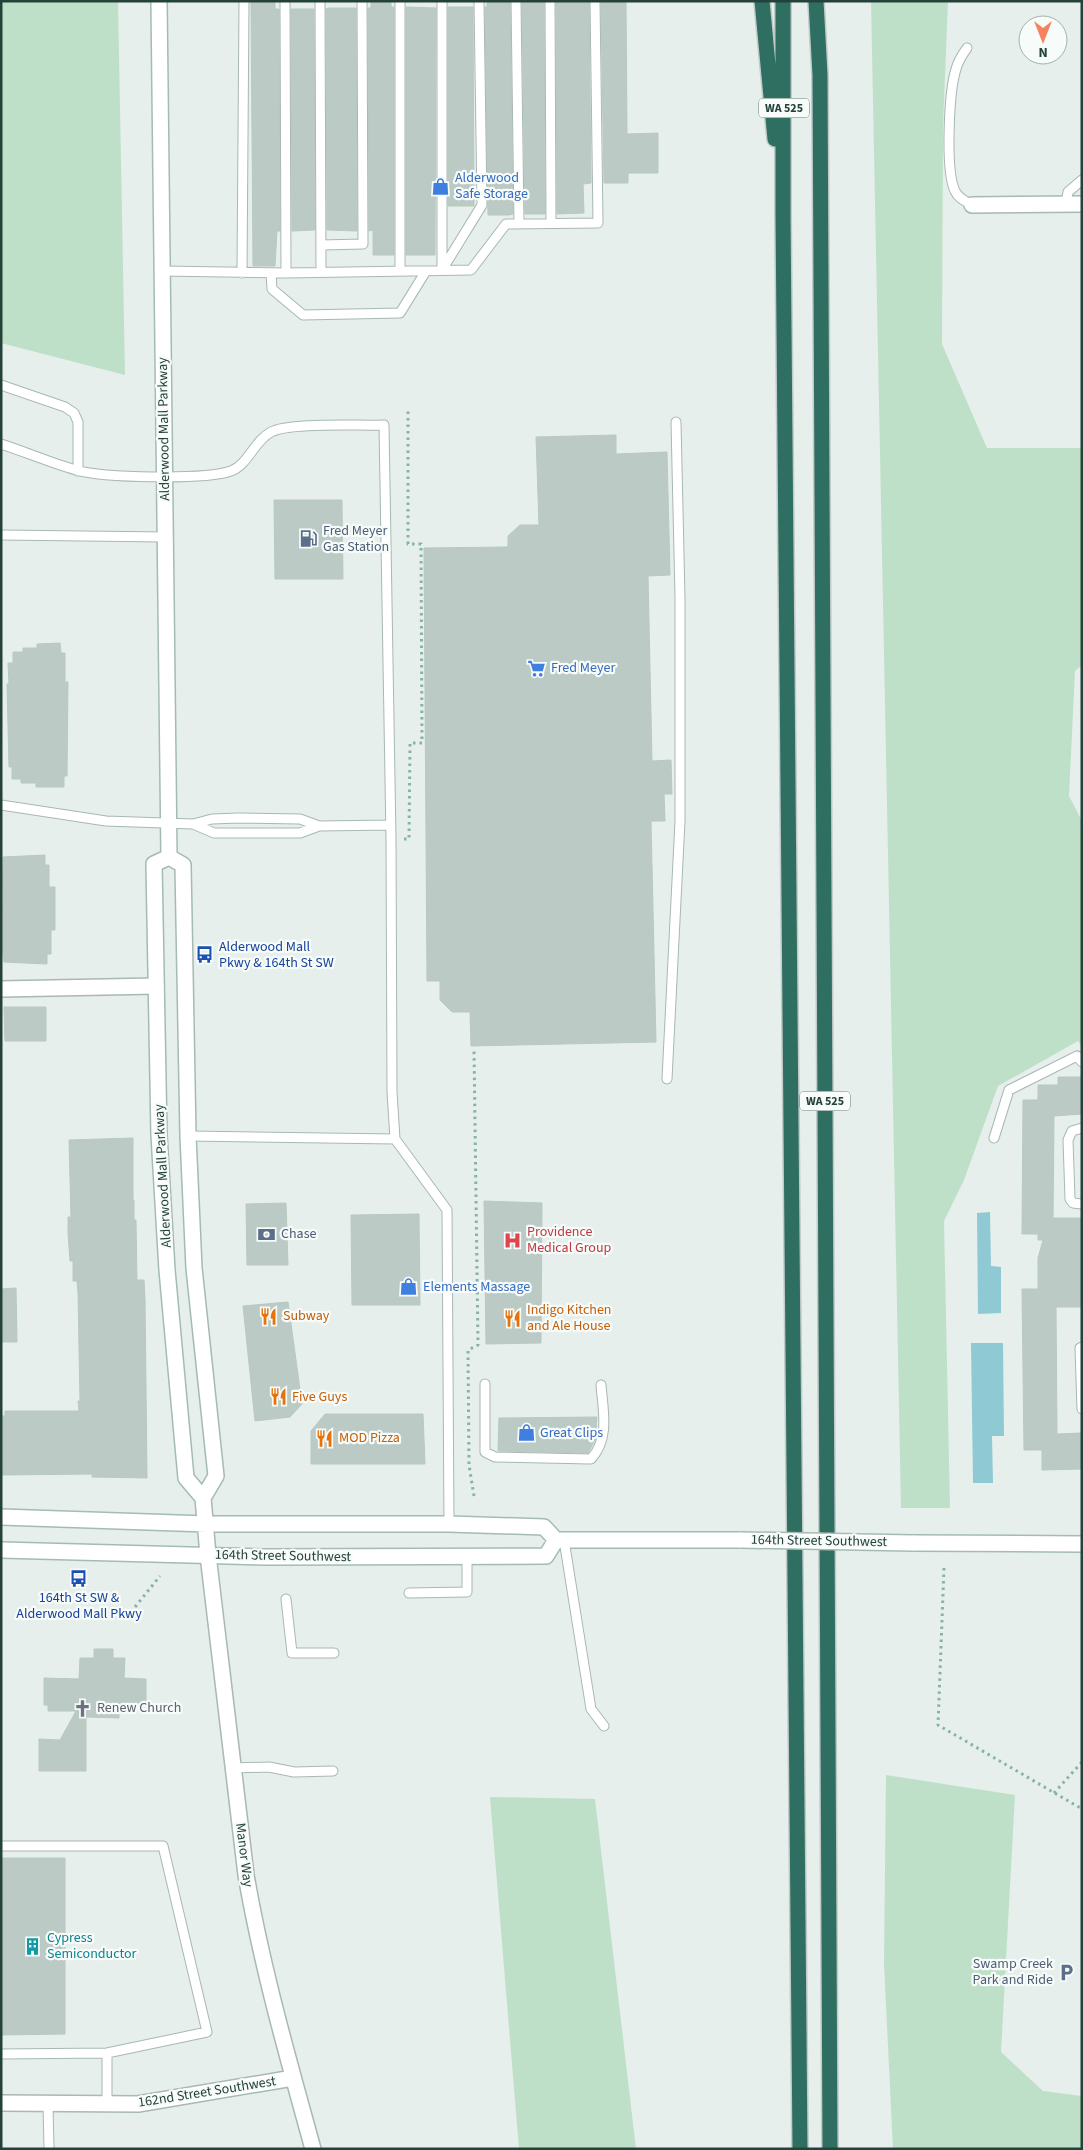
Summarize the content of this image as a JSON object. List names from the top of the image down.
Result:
{
  "streets": {
    "highway": ["WA 525"],
    "main road": [
      "Alderwood Mall Parkway",
      "164th Street Southwest",
      "Manor Way",
      "162nd Street Southwest"
    ]
  },
  "crossings": [
    ["164th Street Southwest", "Manor Way"],
    ["Manor Way", "162nd Street Southwest"]
  ],
  "places": {
    "shop": ["Alderwood Safe Storage", "Elements Massage", "Great Clips"],
    "fuel station": ["Fred Meyer Gas Station"],
    "supermarket": ["Fred Meyer"],
    "bus stop": ["Alderwood Mall Pkwy & 164th St SW", "164th St SW & Alderwood Mall Pkwy"],
    "bank": ["Chase"],
    "hospital": ["Providence Medical Group"],
    "restaurant": [
      "Subway",
      "Indigo Kitchen and Ale House",
      "Five Guys",
      "MOD Pizza"
    ],
    "church": ["Renew Church"],
    "building": ["Cypress Semiconductor"],
    "parking": ["Swamp Creek Park and Ride"]
  },
  "north": "bottom"
}
